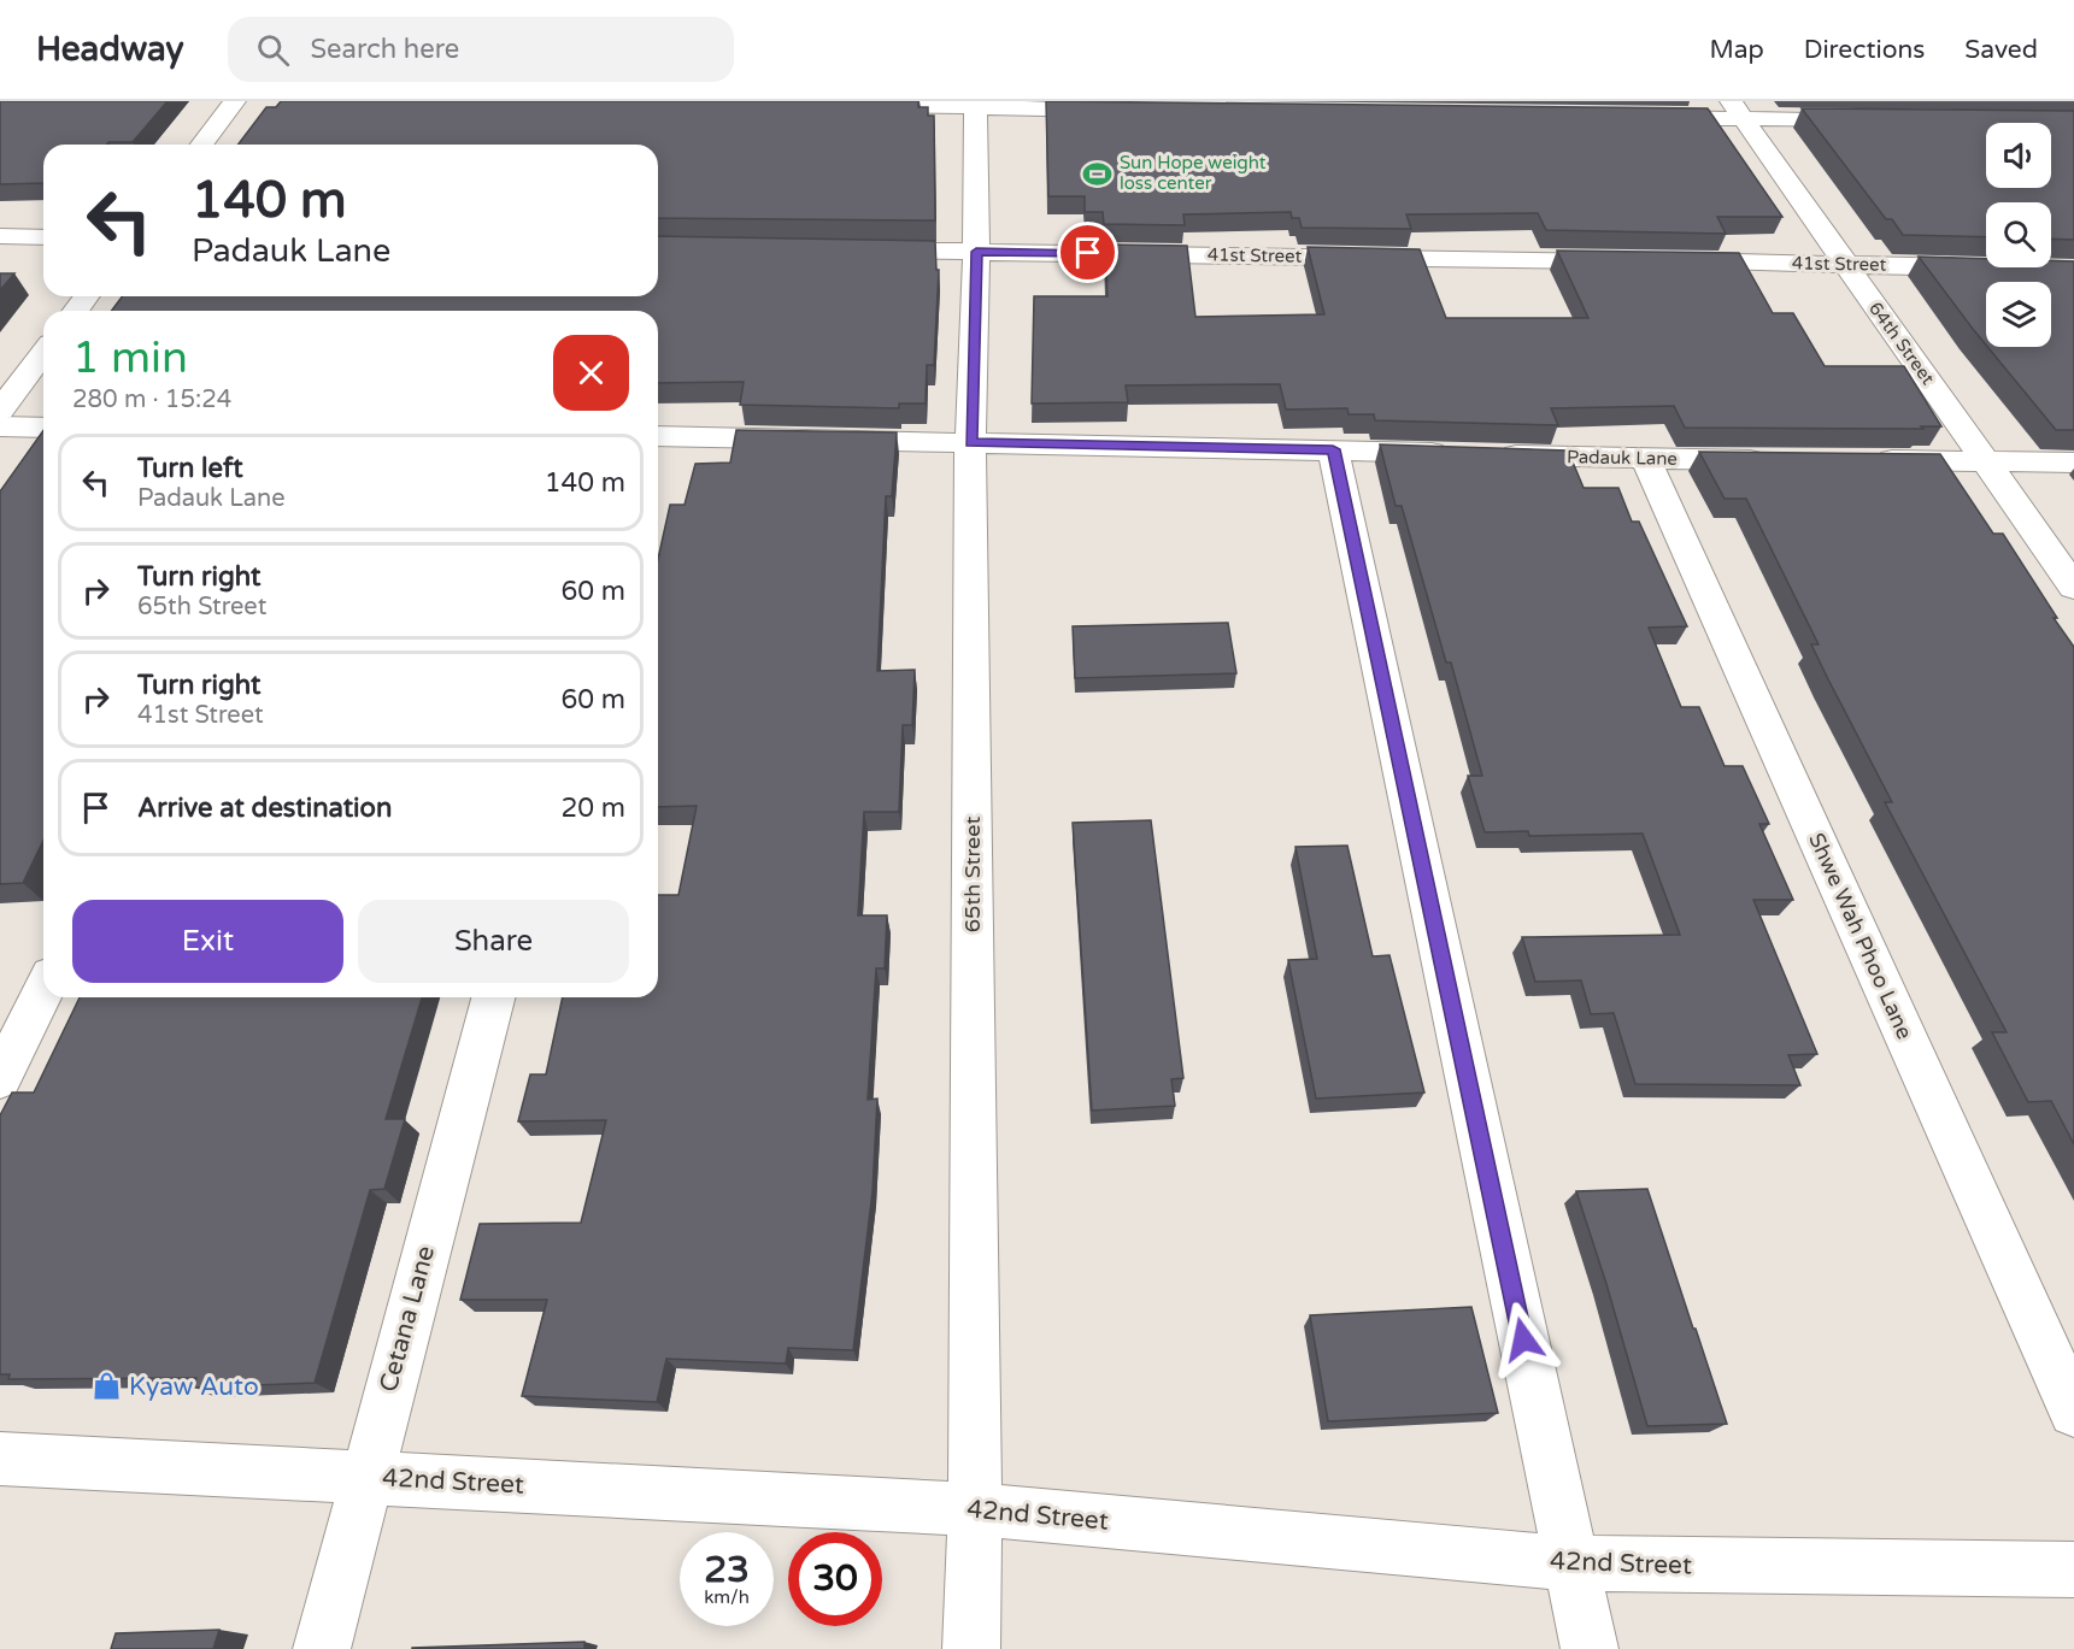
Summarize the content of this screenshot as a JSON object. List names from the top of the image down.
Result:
{
  "streets": {
    "street": [
      "41st Street",
      "64th Street",
      "Padauk Lane",
      "65th Street",
      "Shwe Wah Phoo Lane",
      "Cetana Lane",
      "42nd Street"
    ]
  },
  "crossings": [
    ["41st Street", "64th Street"],
    ["41st Street", "65th Street"],
    ["Padauk Lane", "65th Street"],
    ["Padauk Lane", "Shwe Wah Phoo Lane"],
    ["65th Street", "42nd Street"],
    ["Cetana Lane", "42nd Street"]
  ],
  "places": {
    "sports": ["Sun Hope weight loss center"],
    "shop": ["Kyaw Auto"]
  },
  "page": {
    "header": "Headway",
    "search": "Search here",
    "nav": ["Map", "Directions", "Saved"],
    "turn": ["140 m", "Padauk Lane"],
    "heading": ["1 min", "280 m · 15:24"],
    "list": [
      {
        "name": "Turn left",
        "note": "Padauk Lane",
        "value": "140 m"
      },
      {
        "name": "Turn right",
        "note": "65th Street",
        "value": "60 m"
      },
      {
        "name": "Turn right",
        "note": "41st Street",
        "value": "60 m"
      },
      {
        "name": "Arrive at destination",
        "value": "20 m"
      }
    ],
    "buttons": ["Exit", "Share"],
    "speed": "23 km/h",
    "limit": "30"
  }
}
